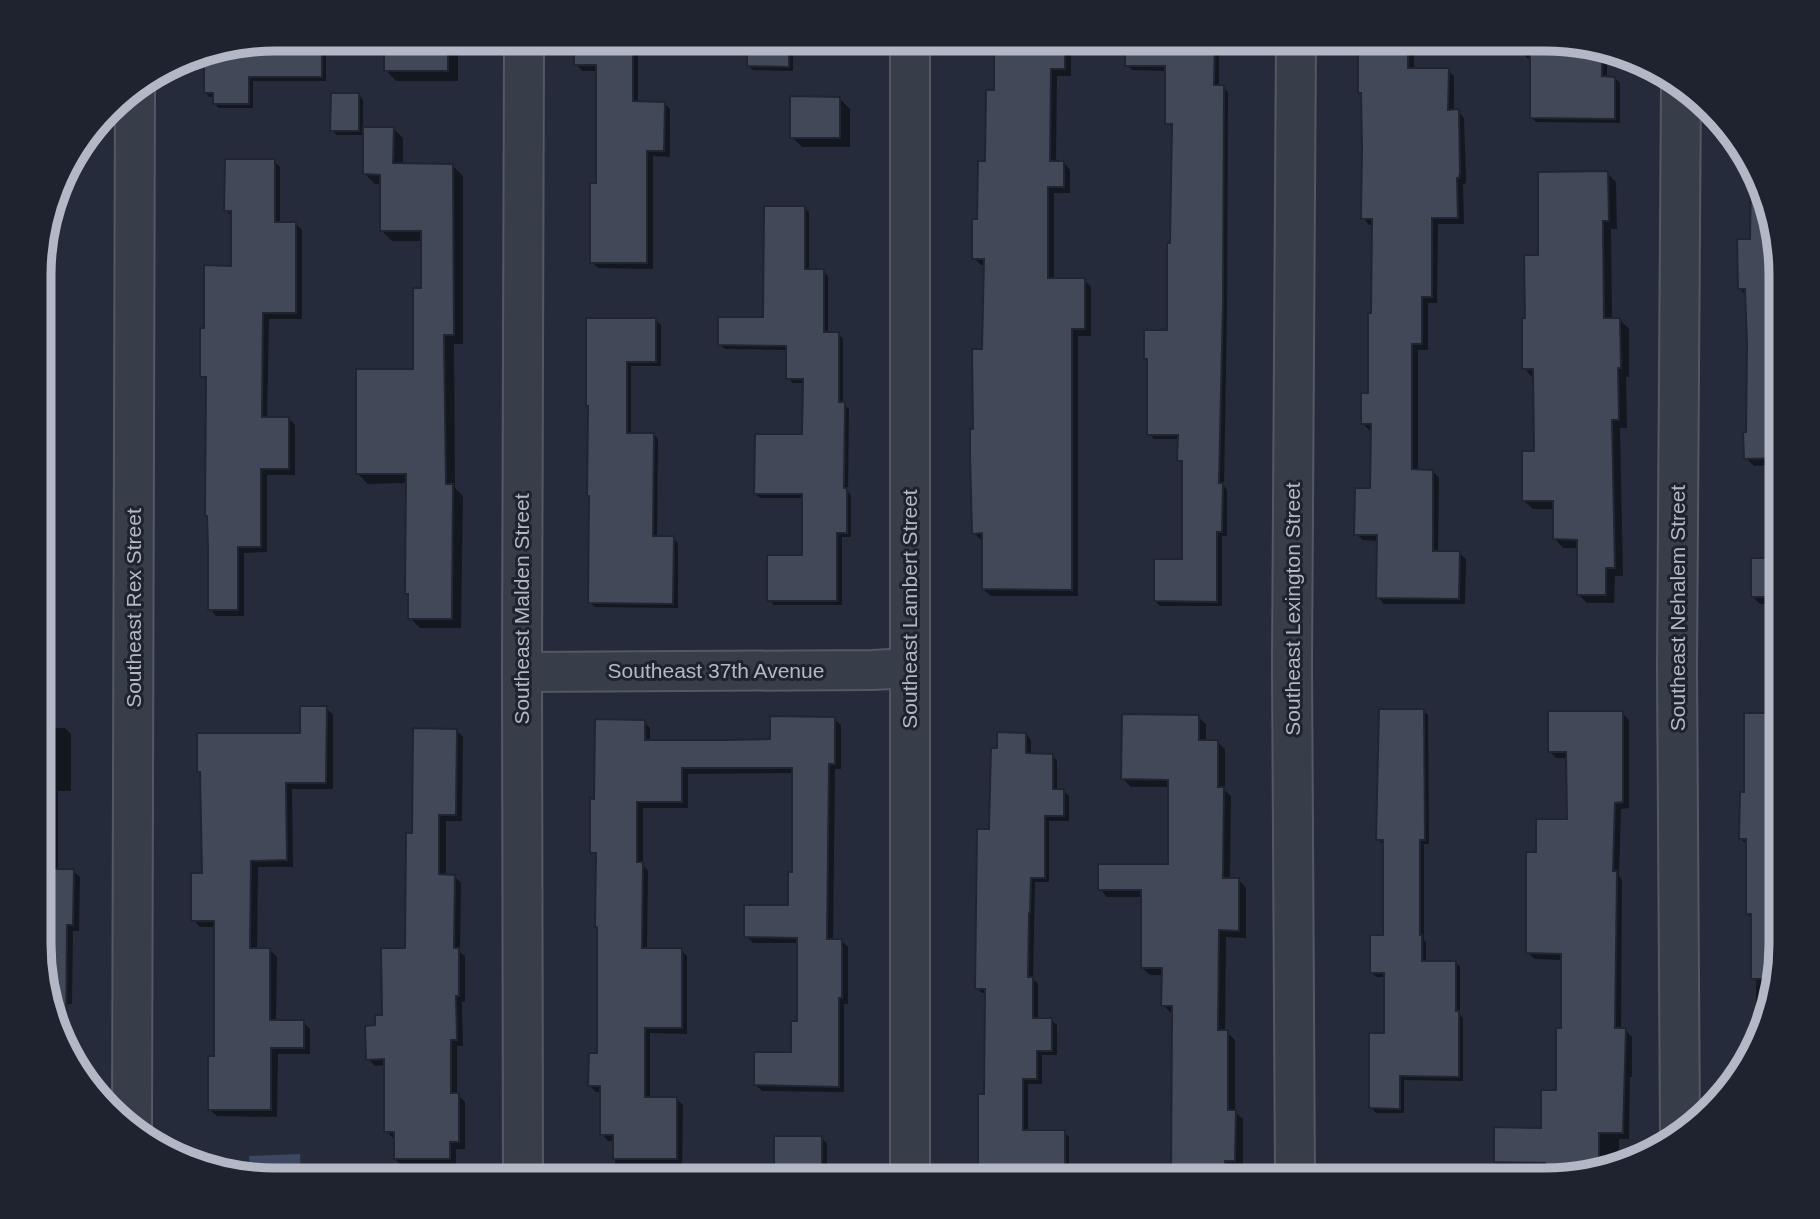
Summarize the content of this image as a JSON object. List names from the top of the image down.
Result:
{
  "streets": {
    "street": [
      "Southeast Rex Street",
      "Southeast Nehalem Street",
      "Southeast Malden Street",
      "Southeast Lambert Street",
      "Southeast Lexington Street",
      "Southeast 37th Avenue"
    ]
  },
  "crossings": [
    ["Southeast Malden Street", "Southeast 37th Avenue"],
    ["Southeast Lambert Street", "Southeast 37th Avenue"]
  ]
}
